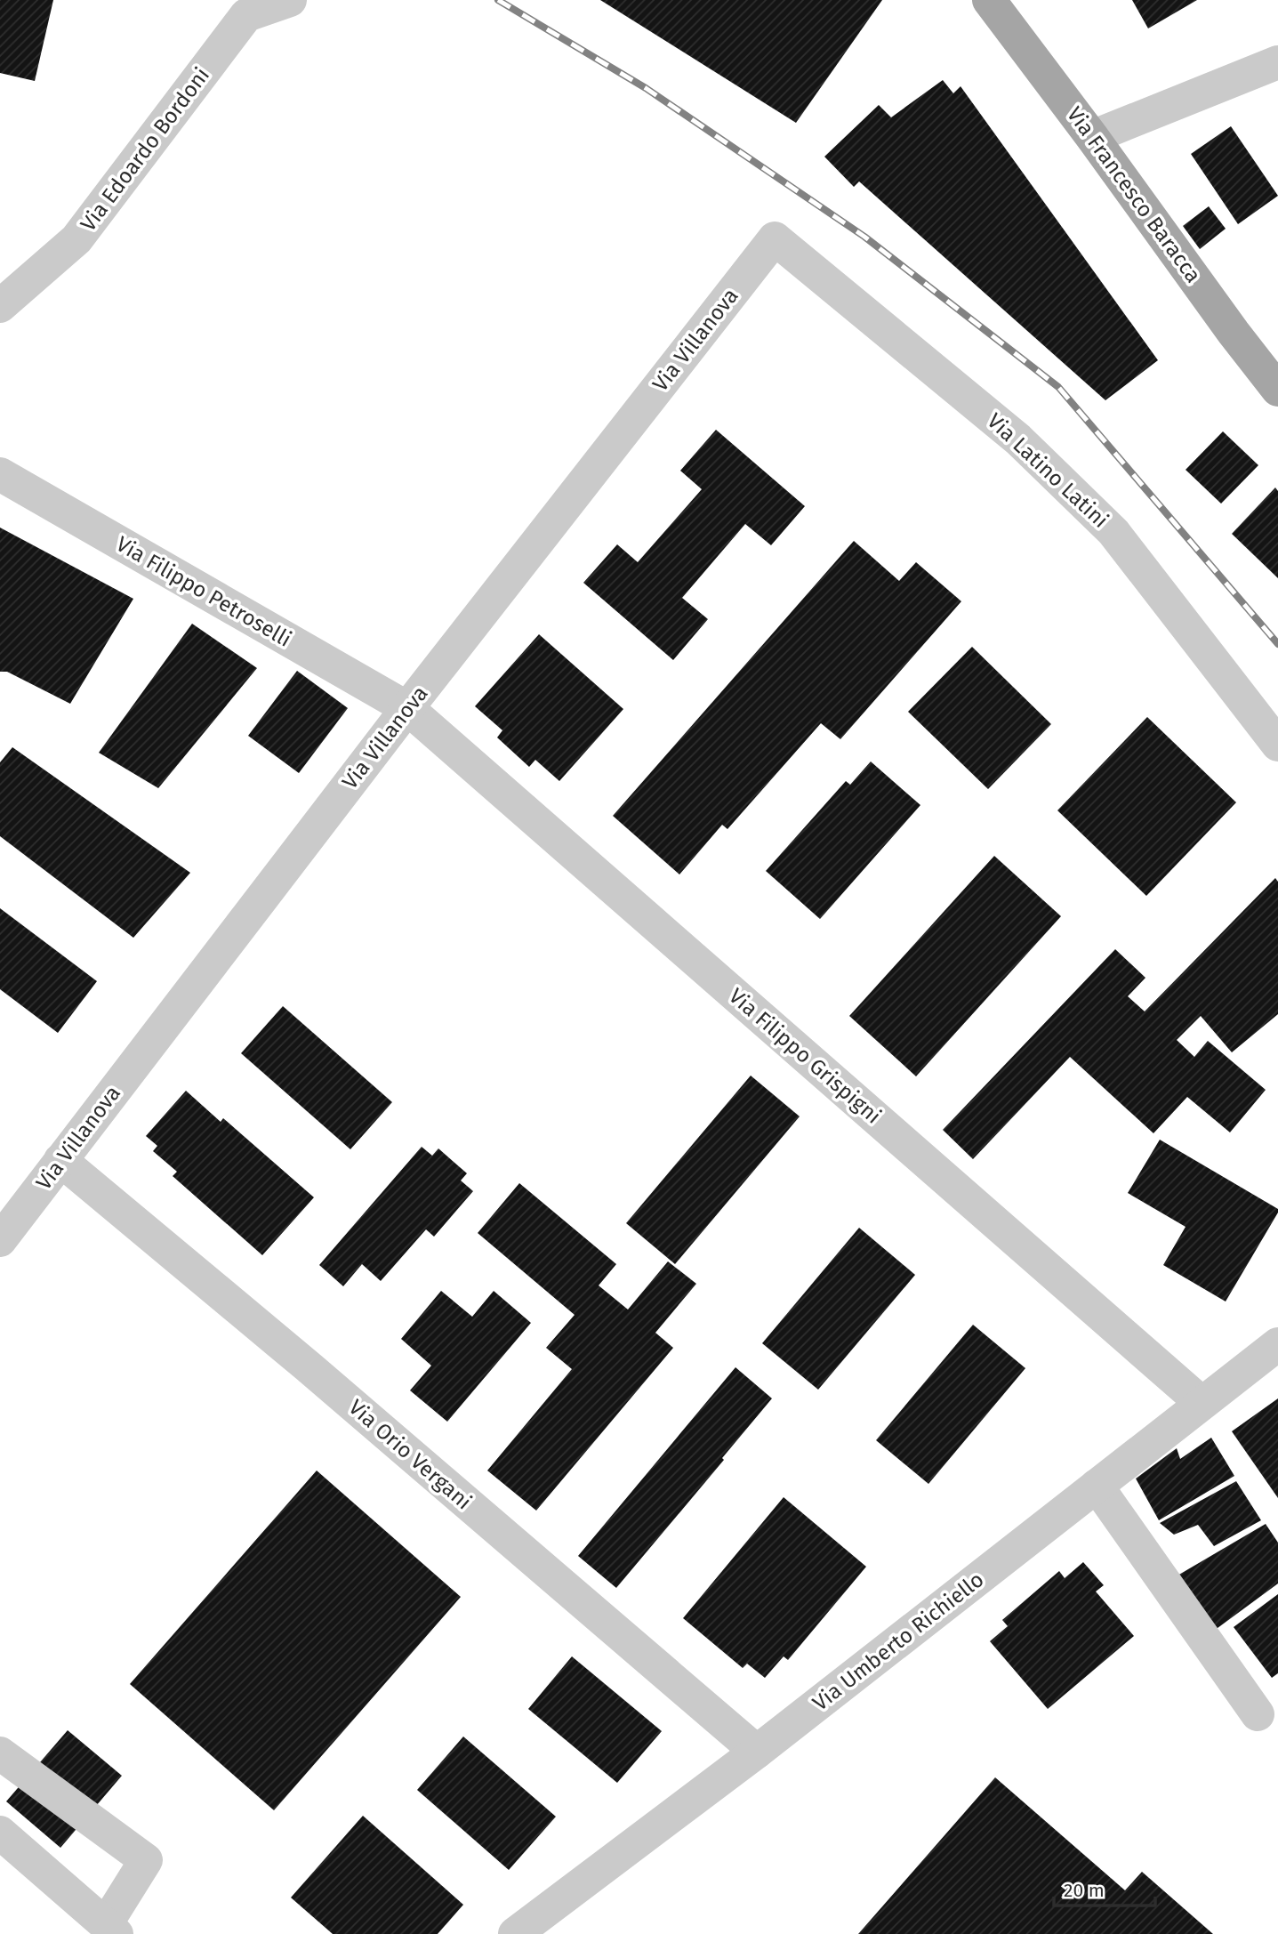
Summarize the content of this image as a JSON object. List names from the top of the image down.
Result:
{
  "streets": {
    "main road": ["Via Francesco Baracca"],
    "street": [
      "Via Edoardo Bordoni",
      "Via Villanova",
      "Via Latino Latini",
      "Via Filippo Petroselli",
      "Via Filippo Grispigni",
      "Via Orio Vergani",
      "Via Umberto Richiello"
    ]
  },
  "crossings": [
    ["Via Villanova", "Via Latino Latini"],
    ["Via Villanova", "Via Filippo Petroselli"],
    ["Via Villanova", "Via Filippo Grispigni"],
    ["Via Villanova", "Via Orio Vergani"],
    ["Via Filippo Petroselli", "Via Filippo Grispigni"],
    ["Via Filippo Grispigni", "Via Umberto Richiello"],
    ["Via Orio Vergani", "Via Umberto Richiello"]
  ],
  "scale_bar": "20 m"
}
